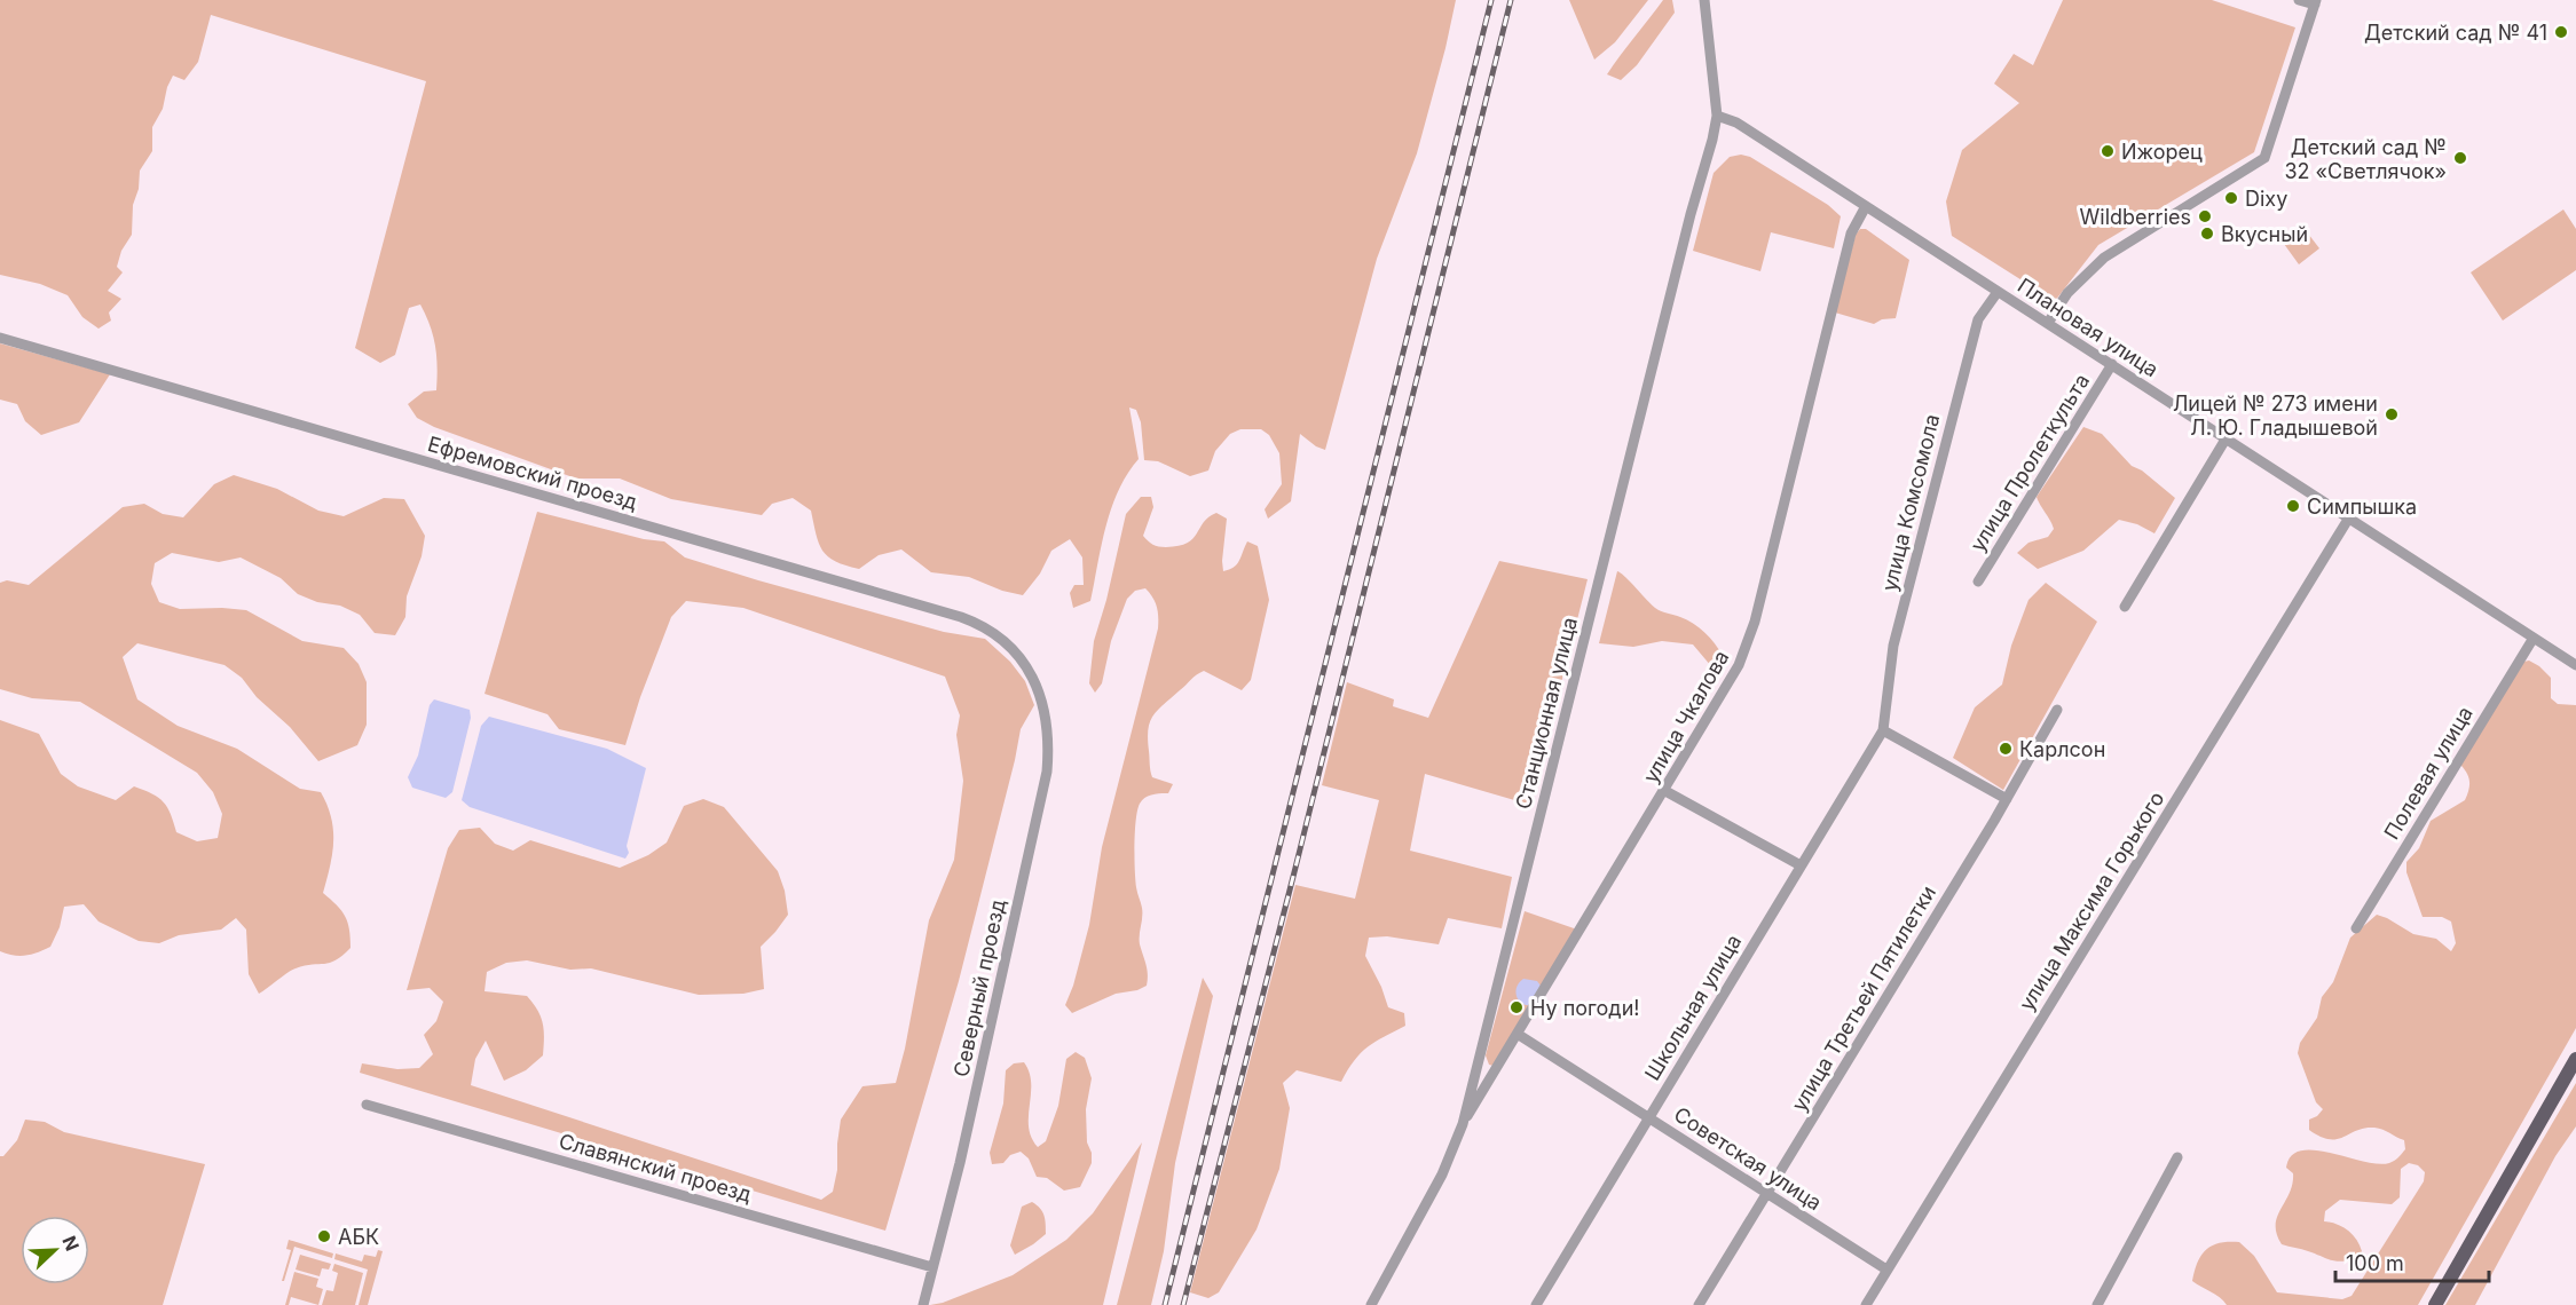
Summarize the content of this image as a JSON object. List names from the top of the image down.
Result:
{
  "streets": {
    "street": [
      "Плановая улица",
      "улица Пролеткульта",
      "Ефремовский проезд",
      "улица Комсомола",
      "Станционная улица",
      "улица Чкалова",
      "Полевая улица",
      "улица Максима Горького",
      "Северный проезд",
      "улица Третьей Пятилетки",
      "Школьная улица",
      "Советская улица",
      "Славянский проезд"
    ]
  },
  "crossings": [
    ["Плановая улица", "улица Пролеткульта"],
    ["Плановая улица", "улица Комсомола"],
    ["Плановая улица", "Станционная улица"],
    ["Плановая улица", "улица Чкалова"],
    ["Плановая улица", "Полевая улица"],
    ["Плановая улица", "улица Максима Горького"],
    ["Ефремовский проезд", "Северный проезд"],
    ["улица Комсомола", "Школьная улица"],
    ["Станционная улица", "улица Чкалова"],
    ["улица Чкалова", "Советская улица"],
    ["улица Максима Горького", "Советская улица"],
    ["Северный проезд", "Славянский проезд"],
    ["улица Третьей Пятилетки", "Советская улица"],
    ["Школьная улица", "Советская улица"]
  ],
  "places": [
    "Детский сад № 41",
    "Ижорец",
    "Детский сад № 32 «Светлячок»",
    "Dixy",
    "Wildberries",
    "Вкусный",
    "Лицей № 273 имени Л. Ю. Гладышевой",
    "Симпышка",
    "Карлсон",
    "Ну погоди!",
    "АБК"
  ],
  "scale_bar": "100 m",
  "north": "top right"
}
